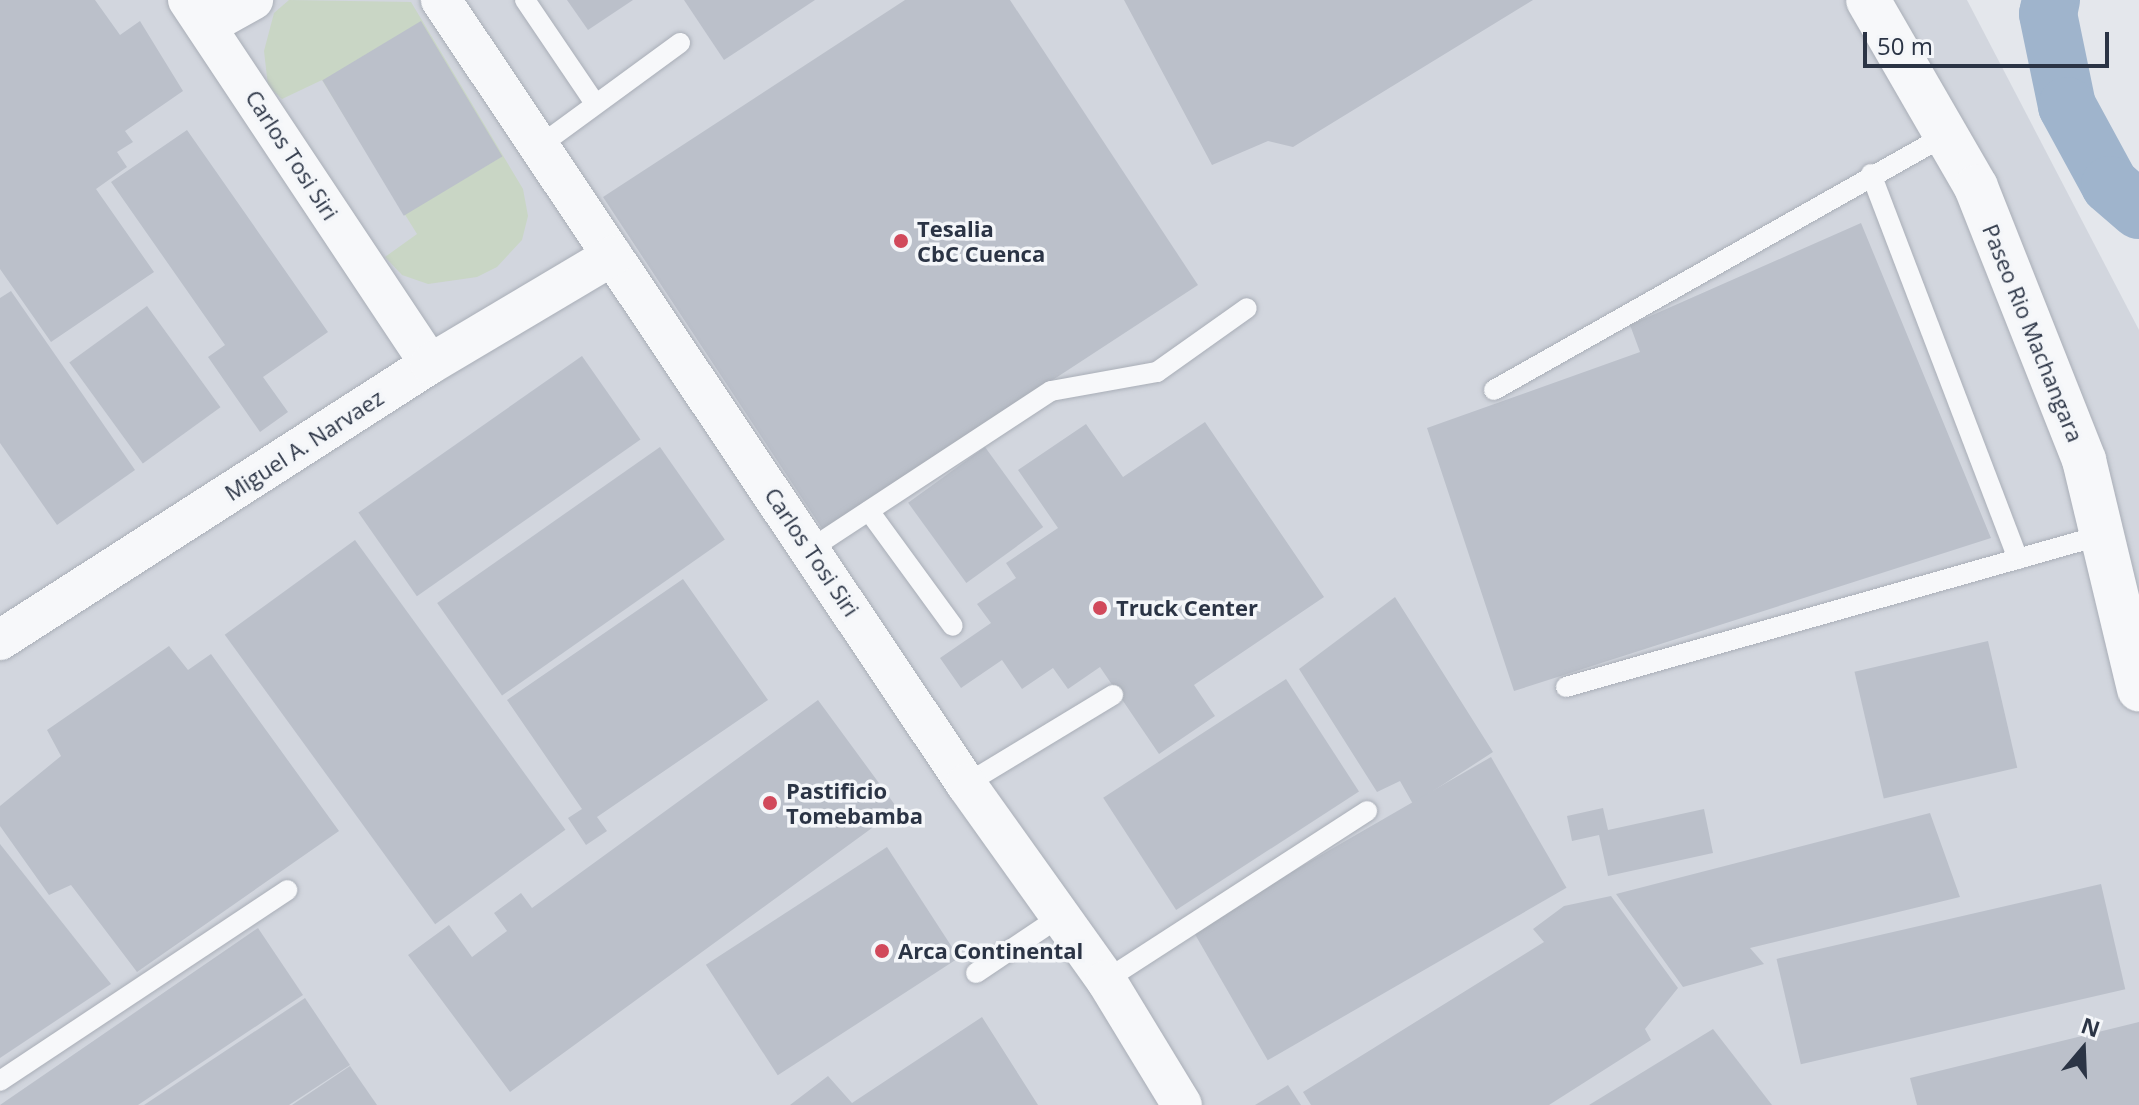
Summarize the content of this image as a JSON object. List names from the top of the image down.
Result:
{
  "streets": {
    "street": ["Carlos Tosi Siri", "Paseo Rio Machangara", "Miguel A. Narvaez"]
  },
  "crossings": [
    ["Carlos Tosi Siri", "Miguel A. Narvaez"]
  ],
  "places": [
    "Tesalia CbC Cuenca",
    "Truck Center",
    "Pastificio Tomebamba",
    "Arca Continental"
  ],
  "scale_bar": "50 m",
  "north": "top"
}
